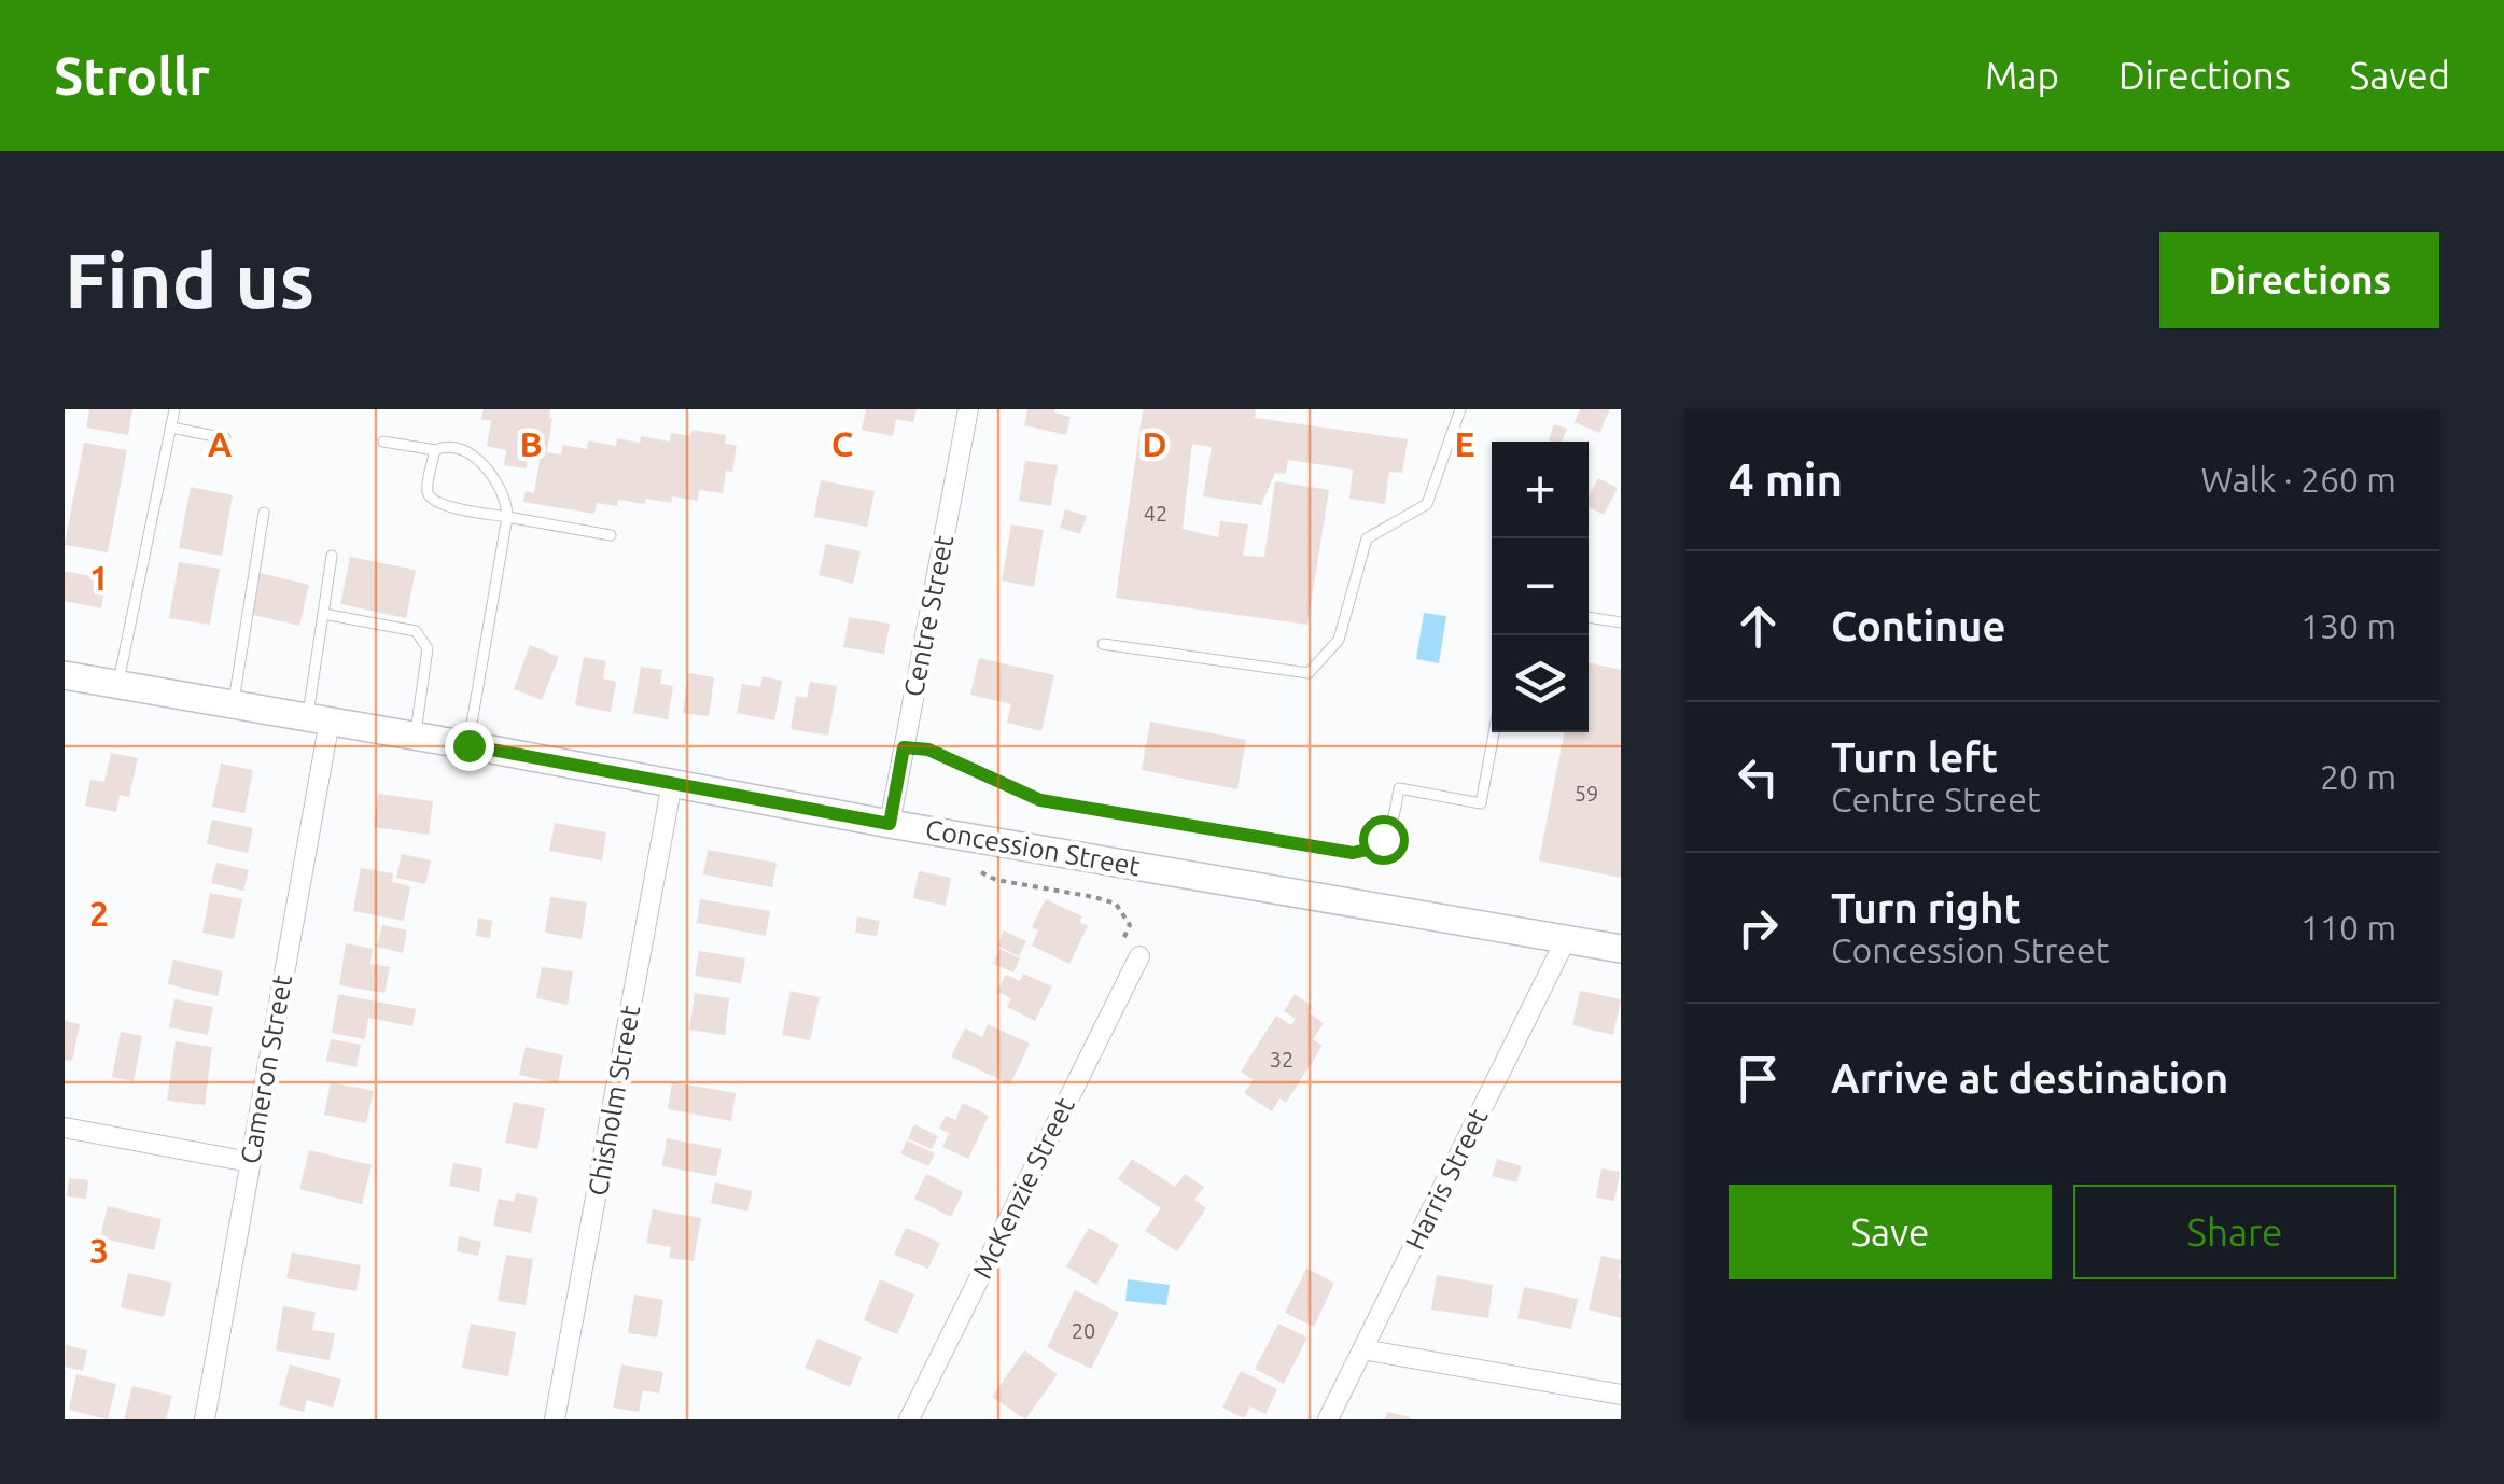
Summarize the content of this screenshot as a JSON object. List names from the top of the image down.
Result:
{
  "streets": {
    "main road": ["Concession Street"],
    "street": [
      "Centre Street",
      "Cameron Street",
      "Chisholm Street",
      "Harris Street",
      "McKenzie Street"
    ]
  },
  "crossings": [
    ["Centre Street", "Concession Street"],
    ["Concession Street", "Cameron Street"],
    ["Concession Street", "Chisholm Street"],
    ["Concession Street", "Harris Street"]
  ],
  "house_numbers": [
    "42",
    "59",
    "32",
    "20"
  ],
  "page": {
    "header": "Strollr",
    "nav": ["Map", "Directions", "Saved"],
    "buttons": [
      "Directions",
      ["Save", "Share"]
    ],
    "title": "Find us",
    "heading": ["4 min", "Walk · 260 m"],
    "map_buttons": ["+", "−"],
    "list": [
      ["Continue", "130 m"],
      ["Turn left", "Centre Street", "20 m"],
      ["Turn right", "Concession Street", "110 m"],
      "Arrive at destination"
    ]
  },
  "grid": {
    "columns": [
      "A",
      "B",
      "C",
      "D",
      "E"
    ],
    "rows": ["1", "2", "3"]
  }
}
